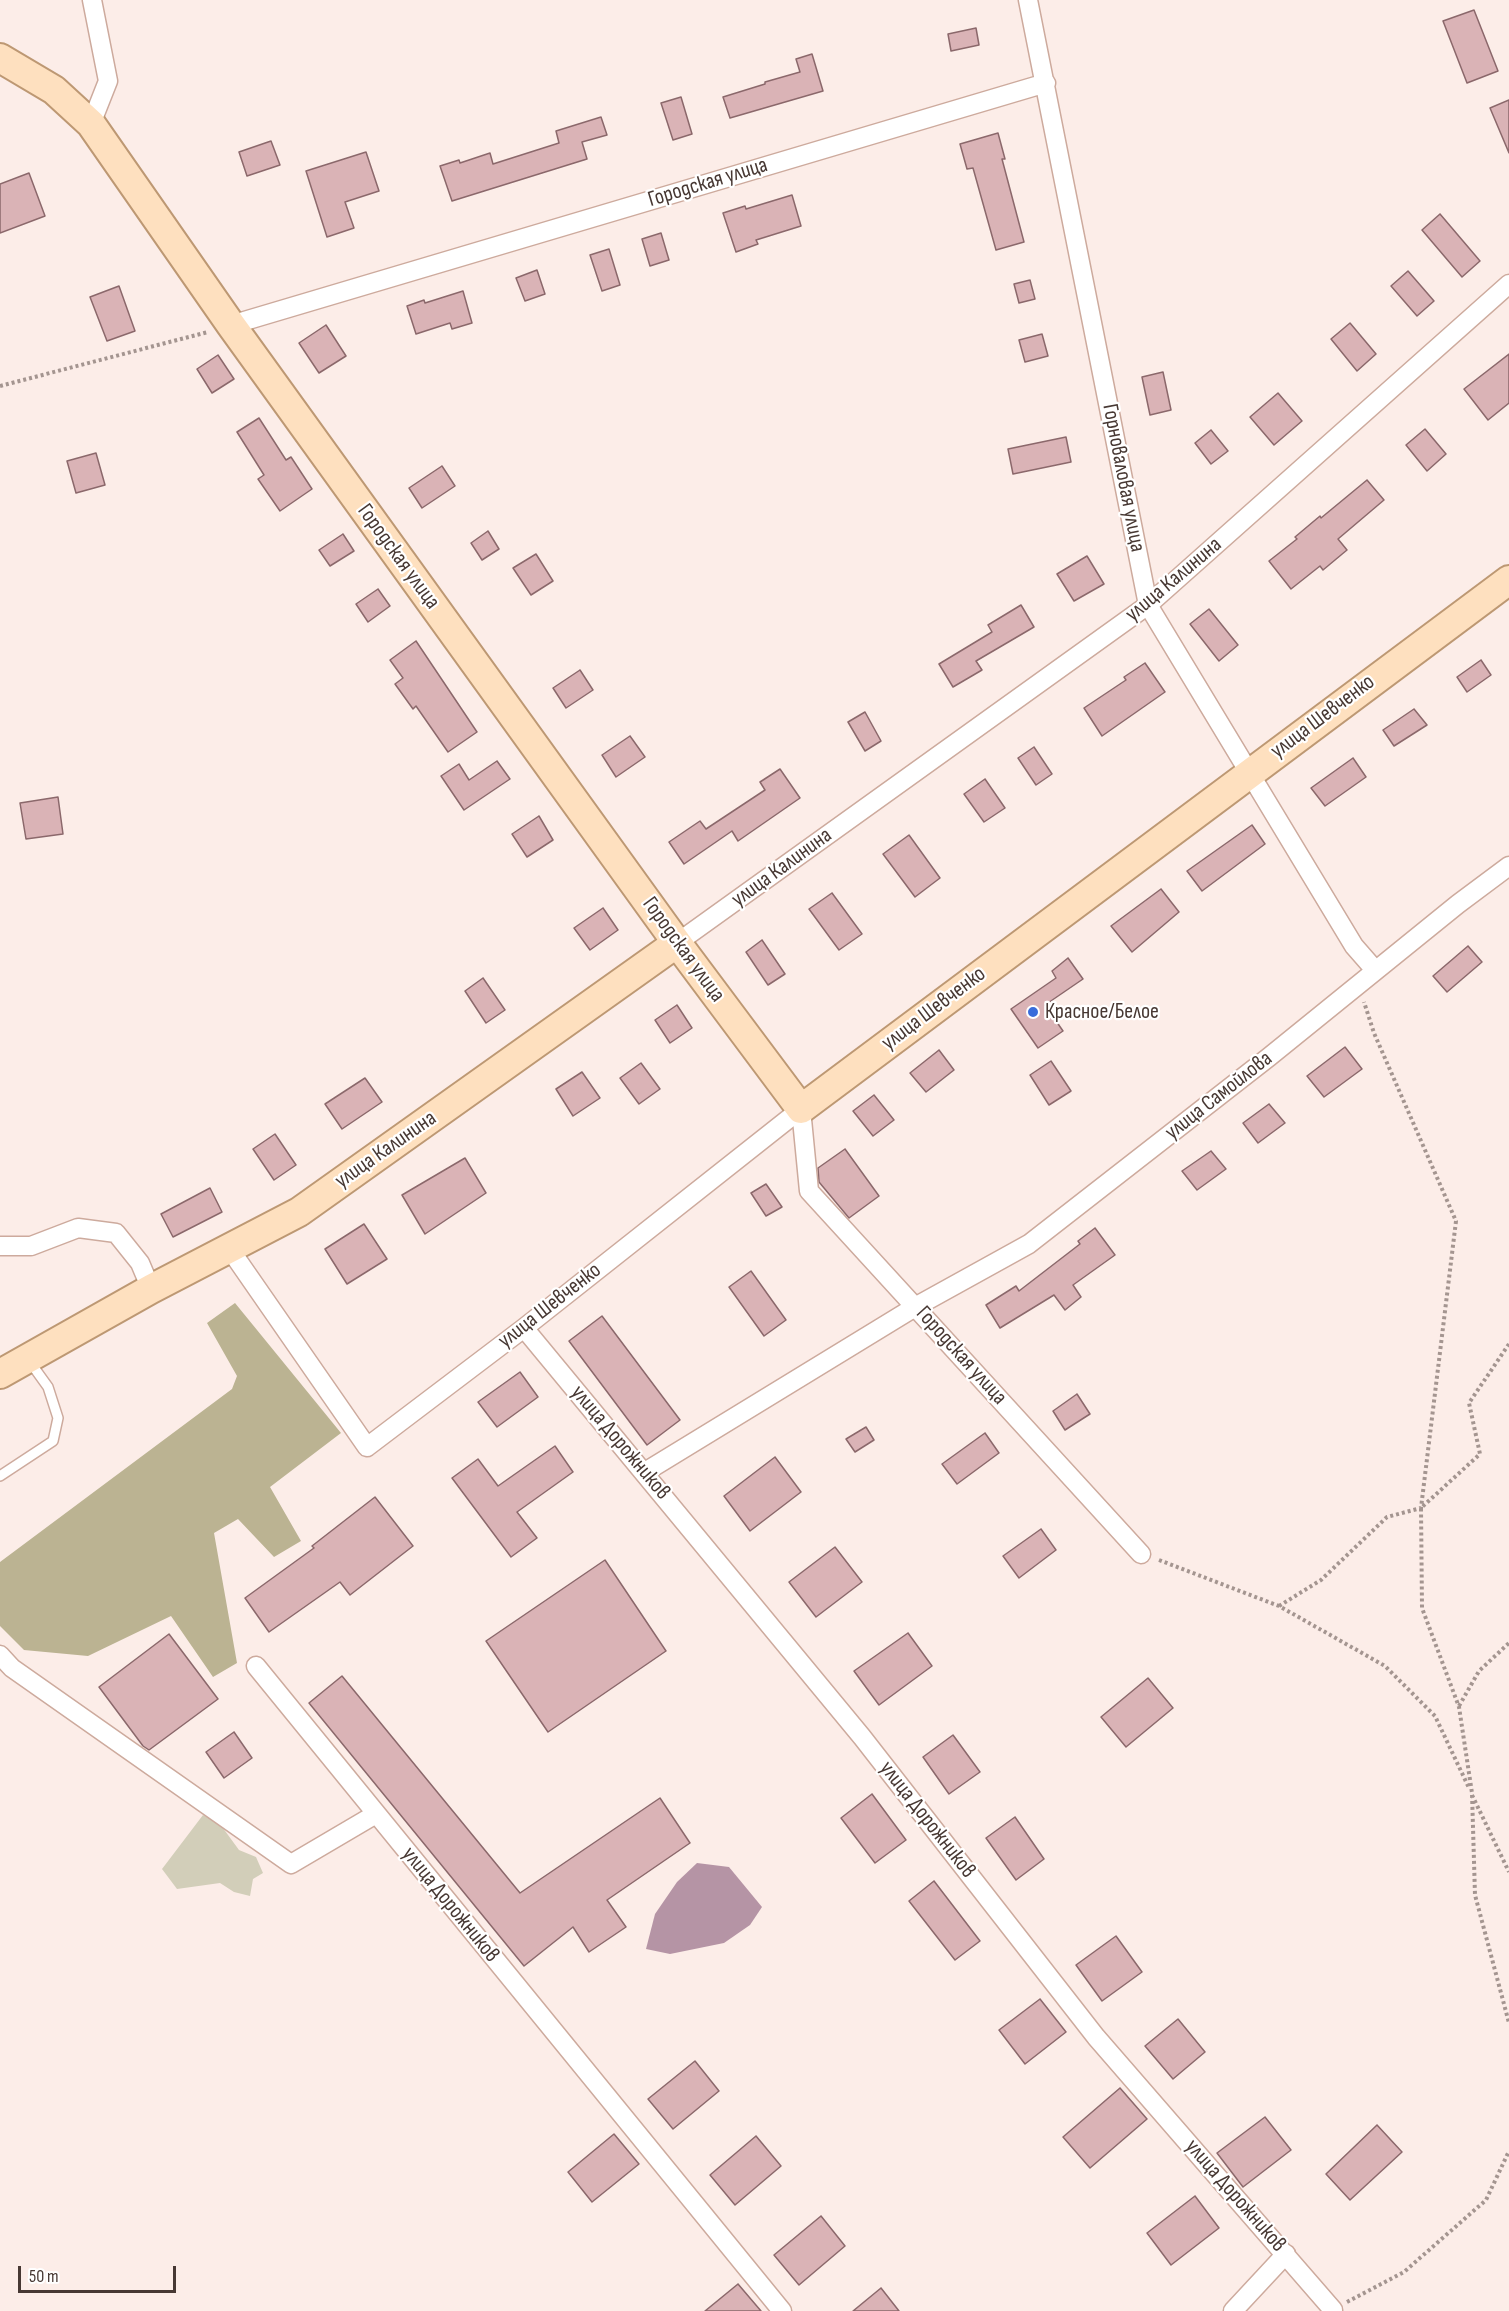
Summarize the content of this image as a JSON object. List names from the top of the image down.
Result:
{
  "streets": {
    "main road": ["Городская улица", "улица Калинина", "улица Шевченко"],
    "street": ["Горноваловая улица", "улица Самойлова", "улица Дорожников"]
  },
  "crossings": [
    ["Городская улица", "Горноваловая улица"],
    ["Городская улица", "улица Калинина"],
    ["Городская улица", "улица Шевченко"],
    ["Городская улица", "улица Самойлова"],
    ["Горноваловая улица", "улица Калинина"],
    ["Горноваловая улица", "улица Шевченко"],
    ["Горноваловая улица", "улица Самойлова"],
    ["улица Калинина", "улица Шевченко"],
    ["улица Шевченко", "улица Дорожников"],
    ["улица Самойлова", "улица Дорожников"]
  ],
  "places": ["Красное/Белое"],
  "scale_bar": "50 m"
}
